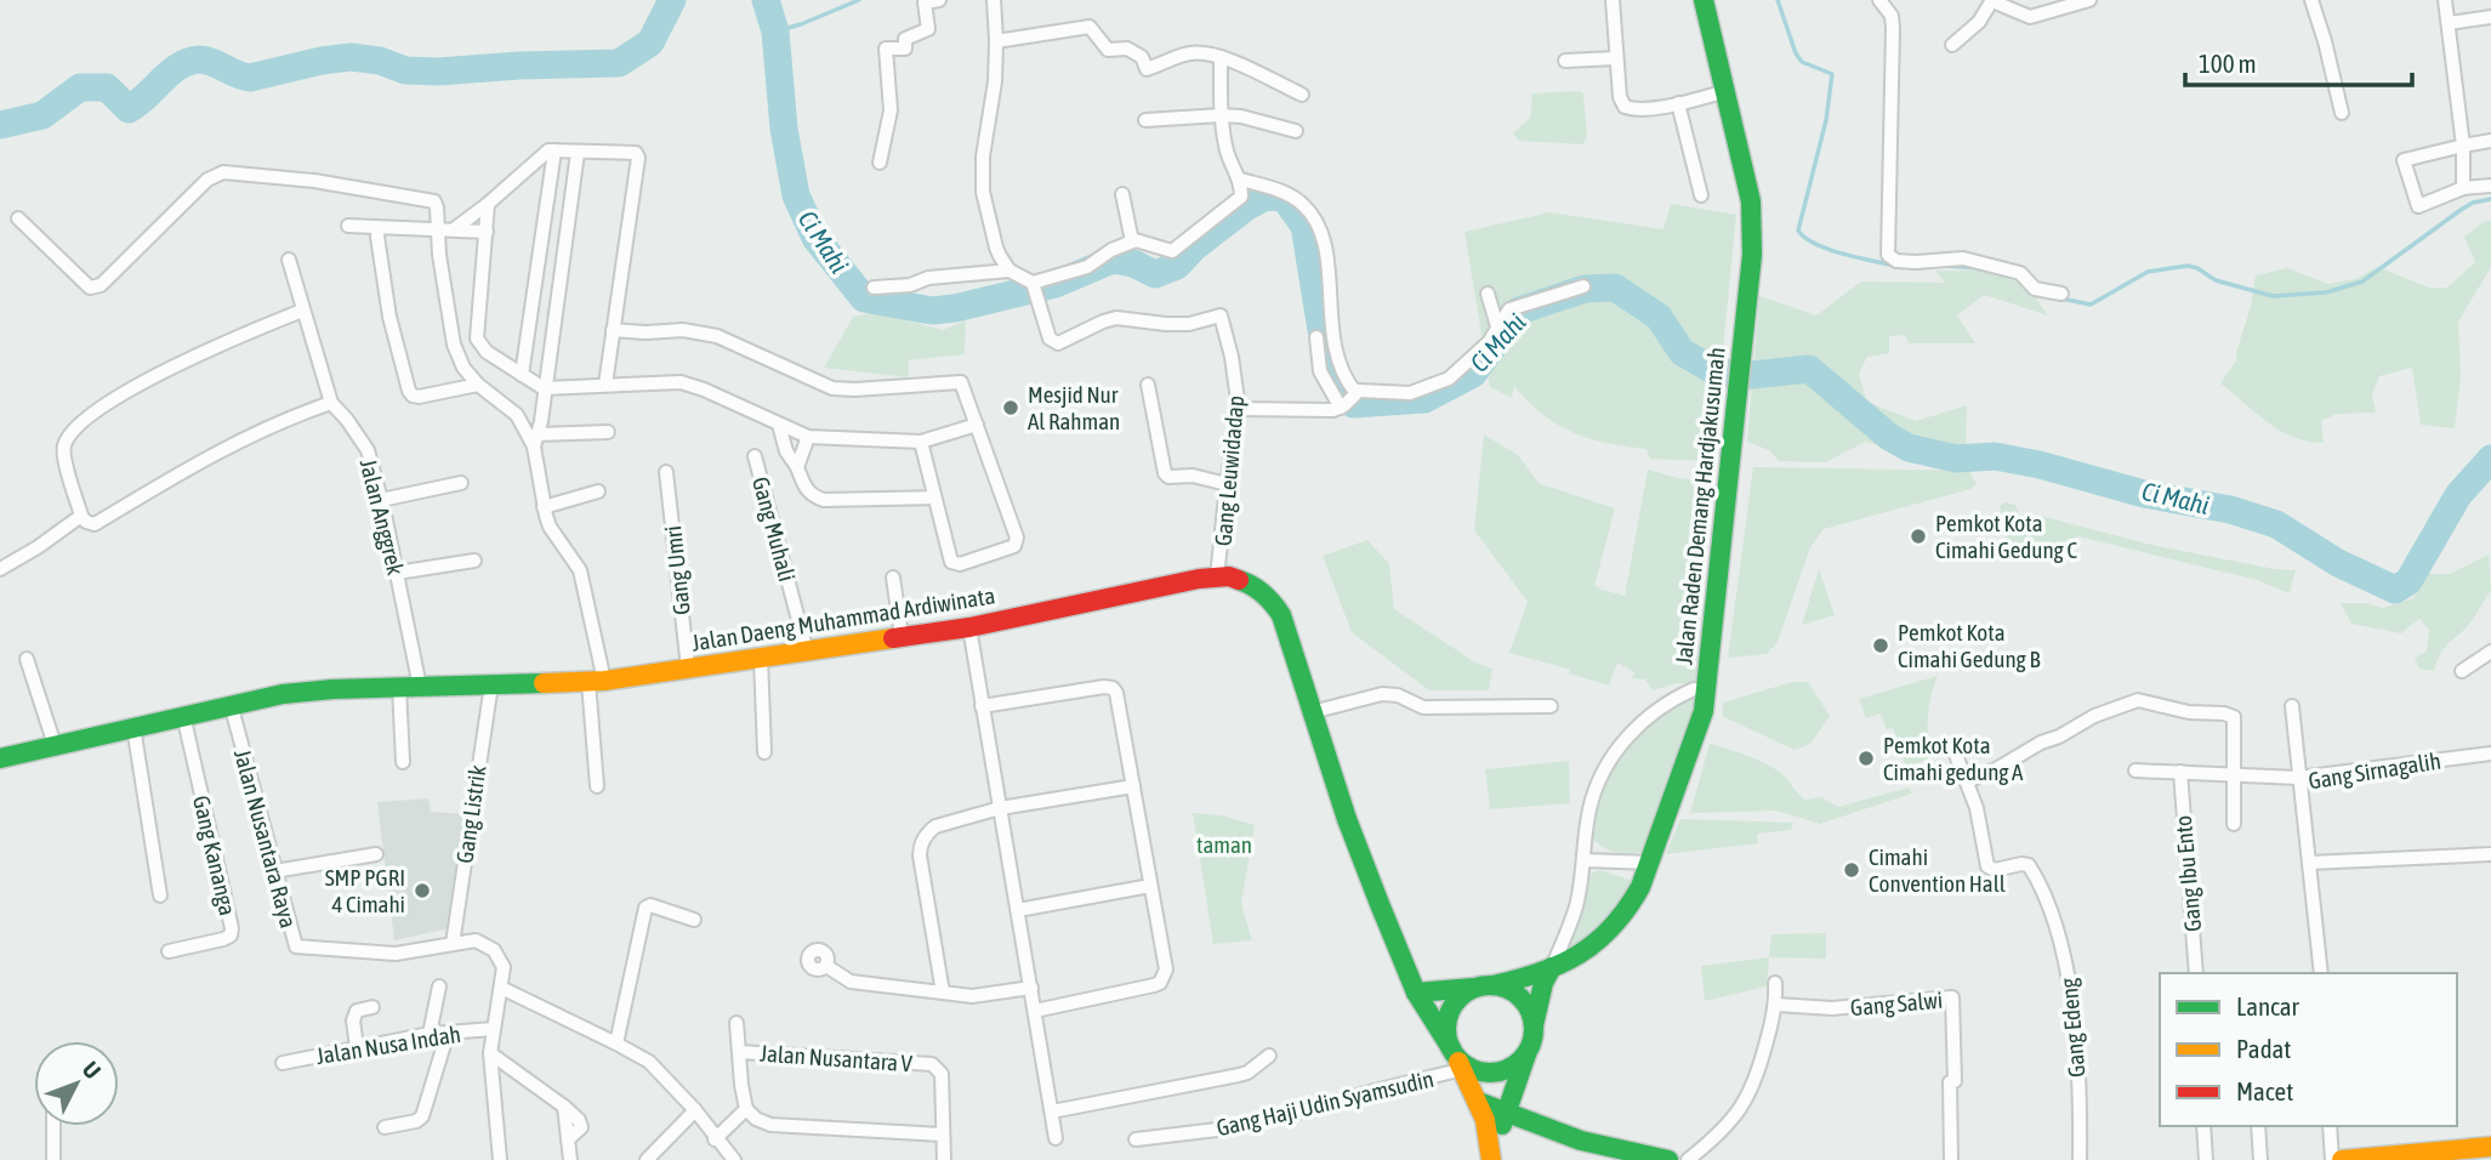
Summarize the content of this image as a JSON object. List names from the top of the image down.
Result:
{
  "streets": {
    "main road": ["Jalan Raden Demang Hardjakusumah", "Jalan Daeng Muhammad Ardiwinata"],
    "street": [
      "Gang Leuwidadap",
      "Jalan Anggrek",
      "Gang Muhali",
      "Gang Umri",
      "Gang Sirnagalih",
      "Gang Listrik",
      "Jalan Nusantara Raya",
      "Gang Kananga",
      "Gang Ibu Ento",
      "Gang Salwi",
      "Gang Edeng",
      "Jalan Nusa Indah",
      "Jalan Nusantara V",
      "Gang Haji Udin Syamsudin"
    ]
  },
  "crossings": [
    ["Gang Leuwidadap", "Jalan Daeng Muhammad Ardiwinata"],
    ["Jalan Raden Demang Hardjakusumah", "Jalan Daeng Muhammad Ardiwinata"],
    ["Jalan Raden Demang Hardjakusumah", "Gang Haji Udin Syamsudin"],
    ["Jalan Anggrek", "Jalan Daeng Muhammad Ardiwinata"],
    ["Gang Muhali", "Jalan Daeng Muhammad Ardiwinata"],
    ["Gang Umri", "Jalan Daeng Muhammad Ardiwinata"],
    ["Jalan Daeng Muhammad Ardiwinata", "Gang Listrik"],
    ["Jalan Daeng Muhammad Ardiwinata", "Jalan Nusantara Raya"],
    ["Jalan Daeng Muhammad Ardiwinata", "Gang Kananga"],
    ["Jalan Daeng Muhammad Ardiwinata", "Gang Haji Udin Syamsudin"],
    ["Gang Listrik", "Jalan Nusantara Raya"]
  ],
  "water": ["Ci Mahi"],
  "parks": ["taman"],
  "places": [
    "Mesjid Nur Al Rahman",
    "Pemkot Kota Cimahi Gedung C",
    "Pemkot Kota Cimahi Gedung B",
    "Pemkot Kota Cimahi gedung A",
    "Cimahi Convention Hall",
    "SMP PGRI 4 Cimahi"
  ],
  "legend": ["Lancar", "Padat", "Macet"],
  "scale_bar": "100 m",
  "north": "top right"
}
